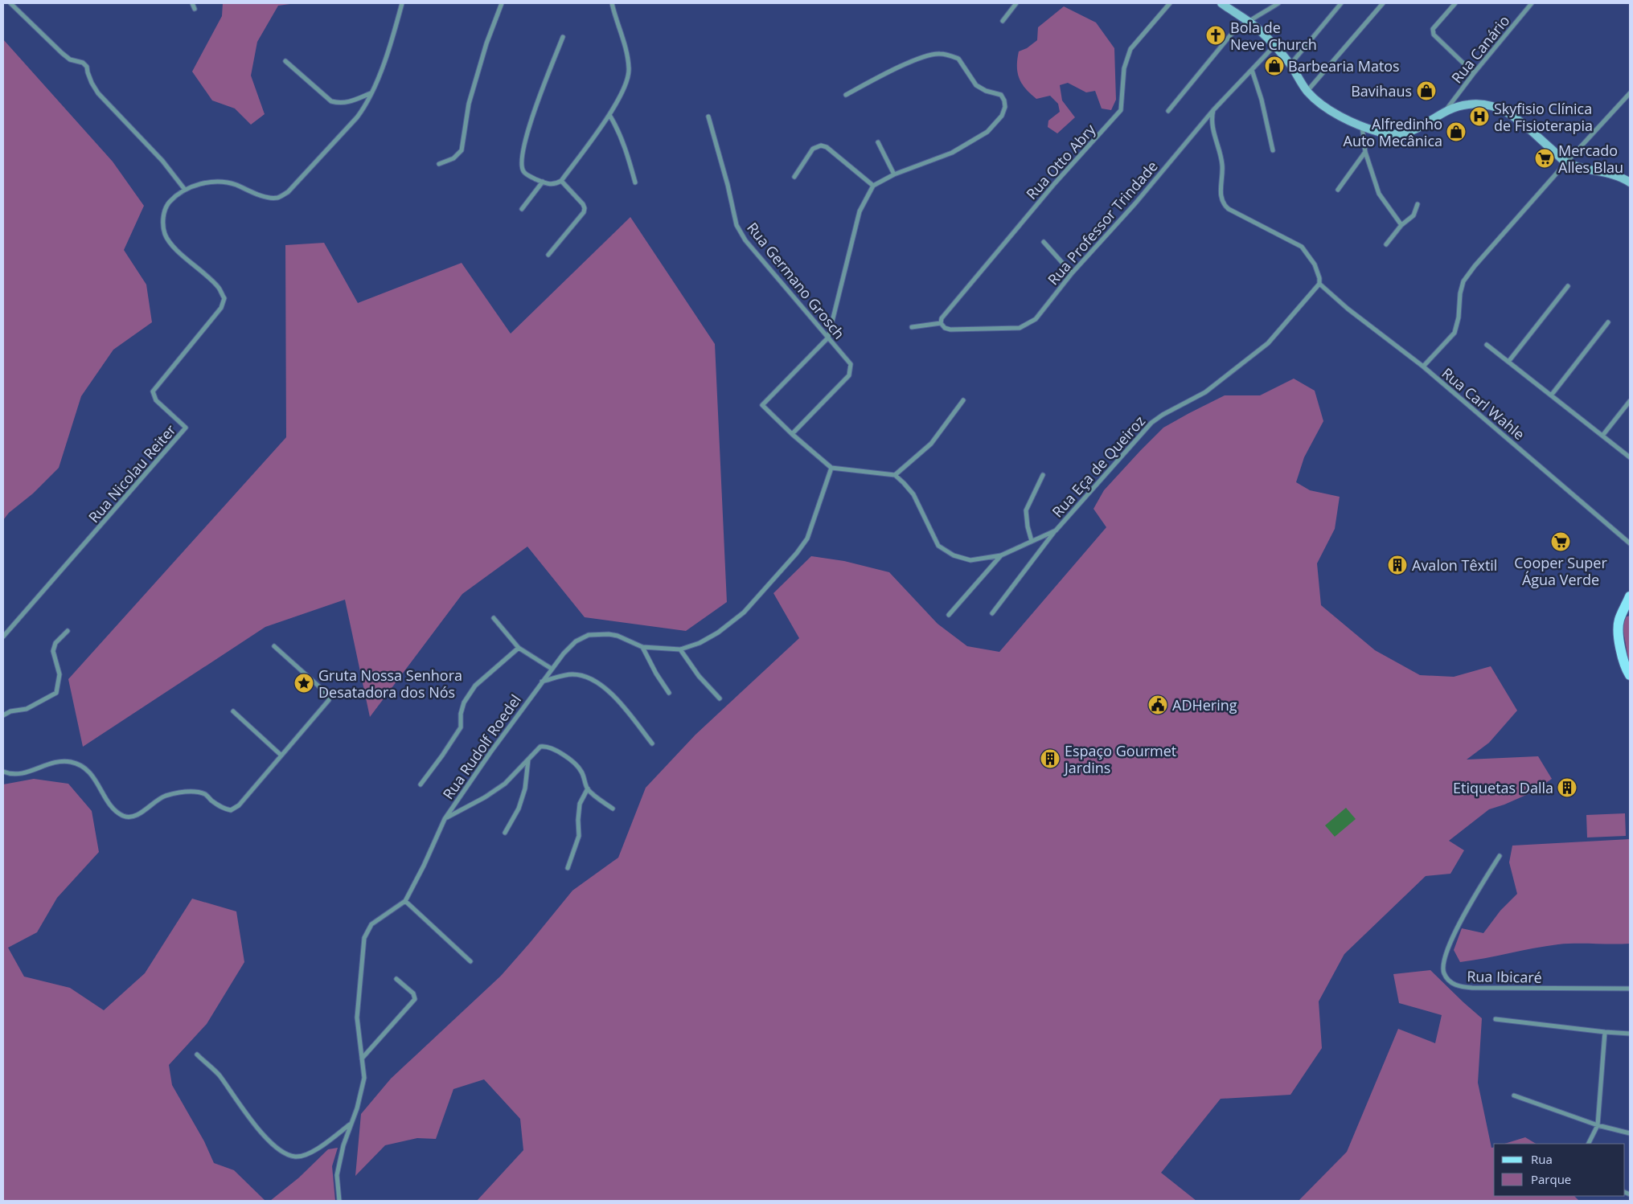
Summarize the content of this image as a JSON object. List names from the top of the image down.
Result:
{
  "streets": {
    "street": [
      "Rua Canário",
      "Rua Otto Abry",
      "Rua Professor Trindade",
      "Rua Germano Grosch",
      "Rua Carl Wahle",
      "Rua Eça de Queiroz",
      "Rua Nicolau Reiter",
      "Rua Rudolf Roedel",
      "Rua Ibicaré"
    ]
  },
  "crossings": [
    ["Rua Otto Abry", "Rua Professor Trindade"],
    ["Rua Carl Wahle", "Rua Eça de Queiroz"]
  ],
  "places": {
    "church": ["Bola de Neve Church"],
    "shop": ["Barbearia Matos", "Bavihaus", "Alfredinho Auto Mecânica"],
    "hospital": ["Skyfisio Clínica de Fisioterapia"],
    "supermarket": ["Mercado Alles Blau", "Cooper Super Água Verde"],
    "building": ["Avalon Têxtil", "Espaço Gourmet Jardins", "Etiquetas Dalla"],
    "place": ["Gruta Nossa Senhora Desatadora dos Nós"],
    "public building": ["ADHering"]
  },
  "legend": ["Rua", "Parque"]
}
